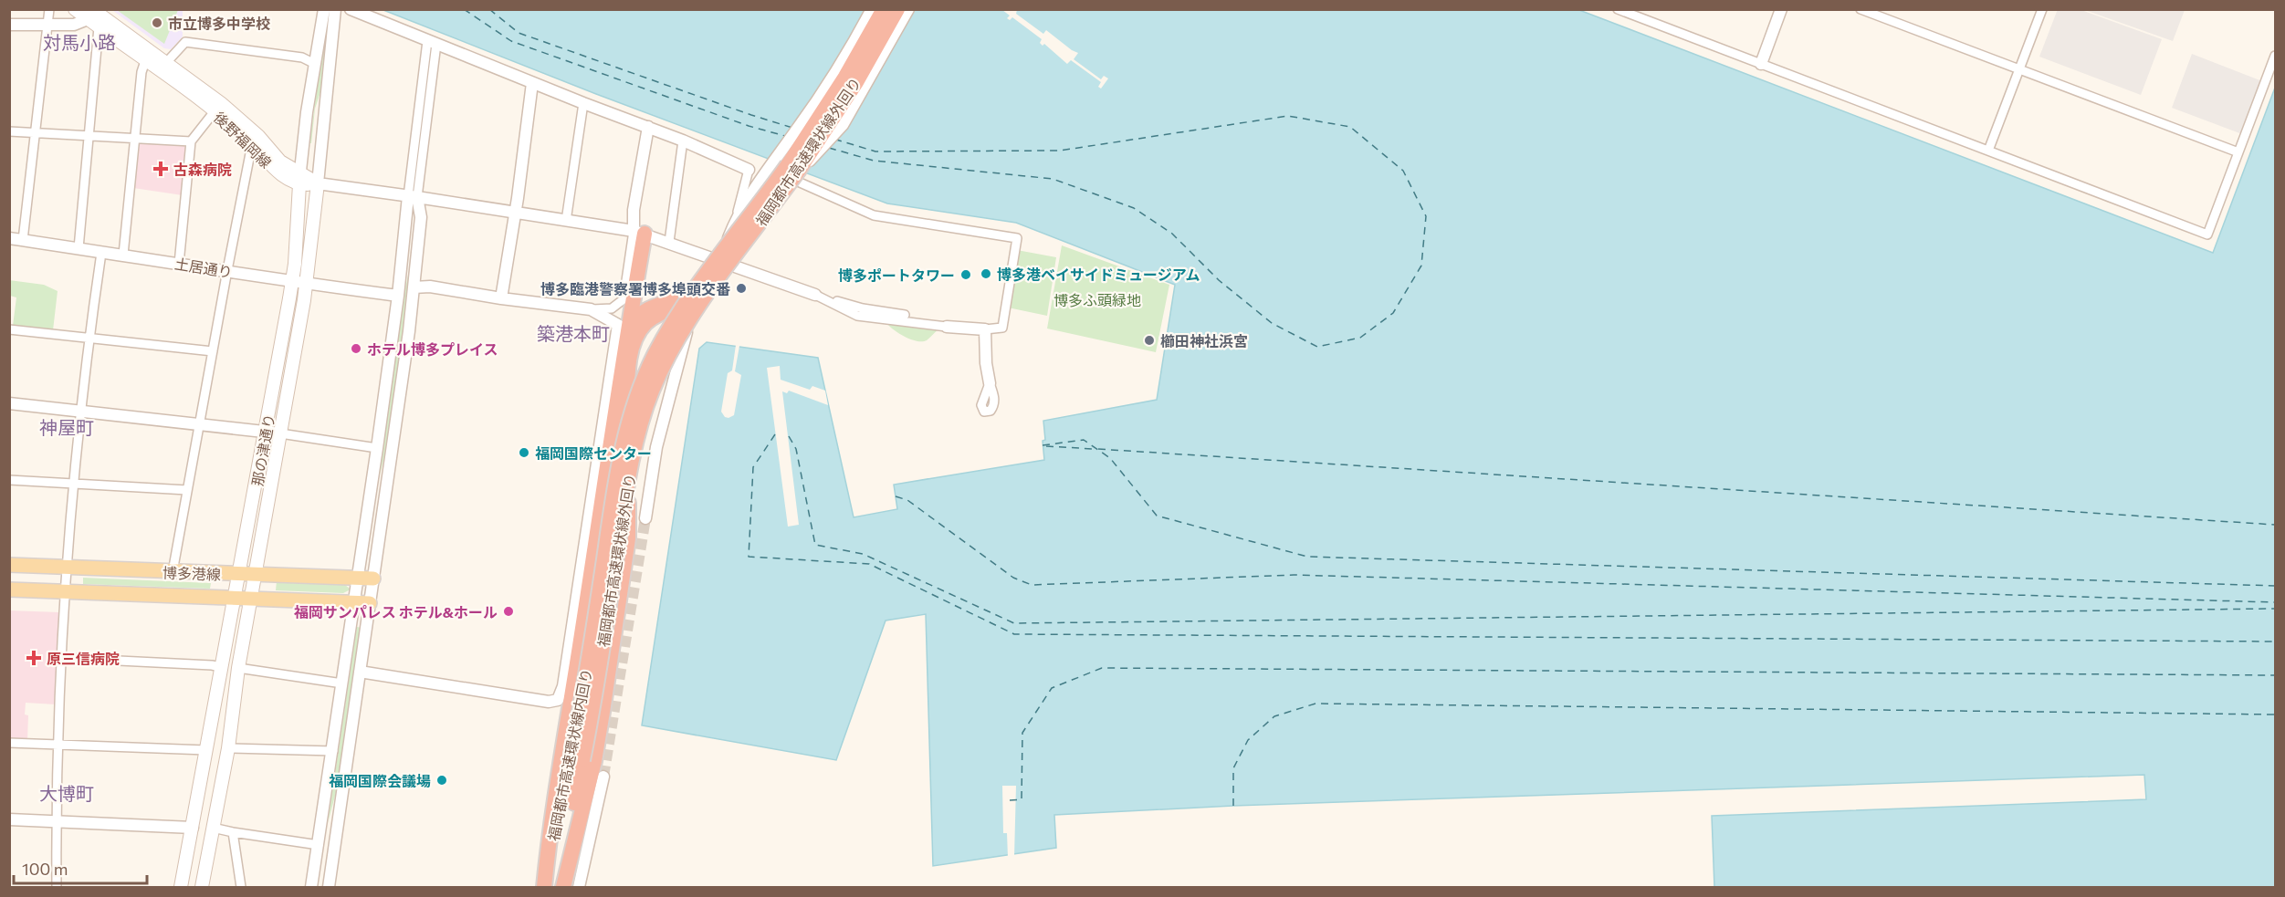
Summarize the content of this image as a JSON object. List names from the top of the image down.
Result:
{
  "streets": {
    "highway": ["福岡都市高速環状線外回り", "福岡都市高速環状線内回り"],
    "main road": ["後野福岡線", "那の津通り", "博多港線"],
    "street": ["土居通り"]
  },
  "crossings": [
    ["後野福岡線", "那の津通り"],
    ["土居通り", "那の津通り"],
    ["那の津通り", "博多港線"]
  ],
  "districts": [
    "対馬小路",
    "築港本町",
    "神屋町",
    "大博町"
  ],
  "parks": ["博多ふ頭緑地"],
  "places": {
    "other": [
      "市立博多中学校",
      "博多港ベイサイドミュージアム",
      "博多ポートタワー",
      "博多臨港警察署博多埠頭交番",
      "櫛田神社浜宮",
      "ホテル博多プレイス",
      "福岡国際センター",
      "福岡サンパレス ホテル&ホール",
      "福岡国際会議場"
    ],
    "health": ["古森病院", "原三信病院"]
  },
  "scale_bar": "100 m"
}
